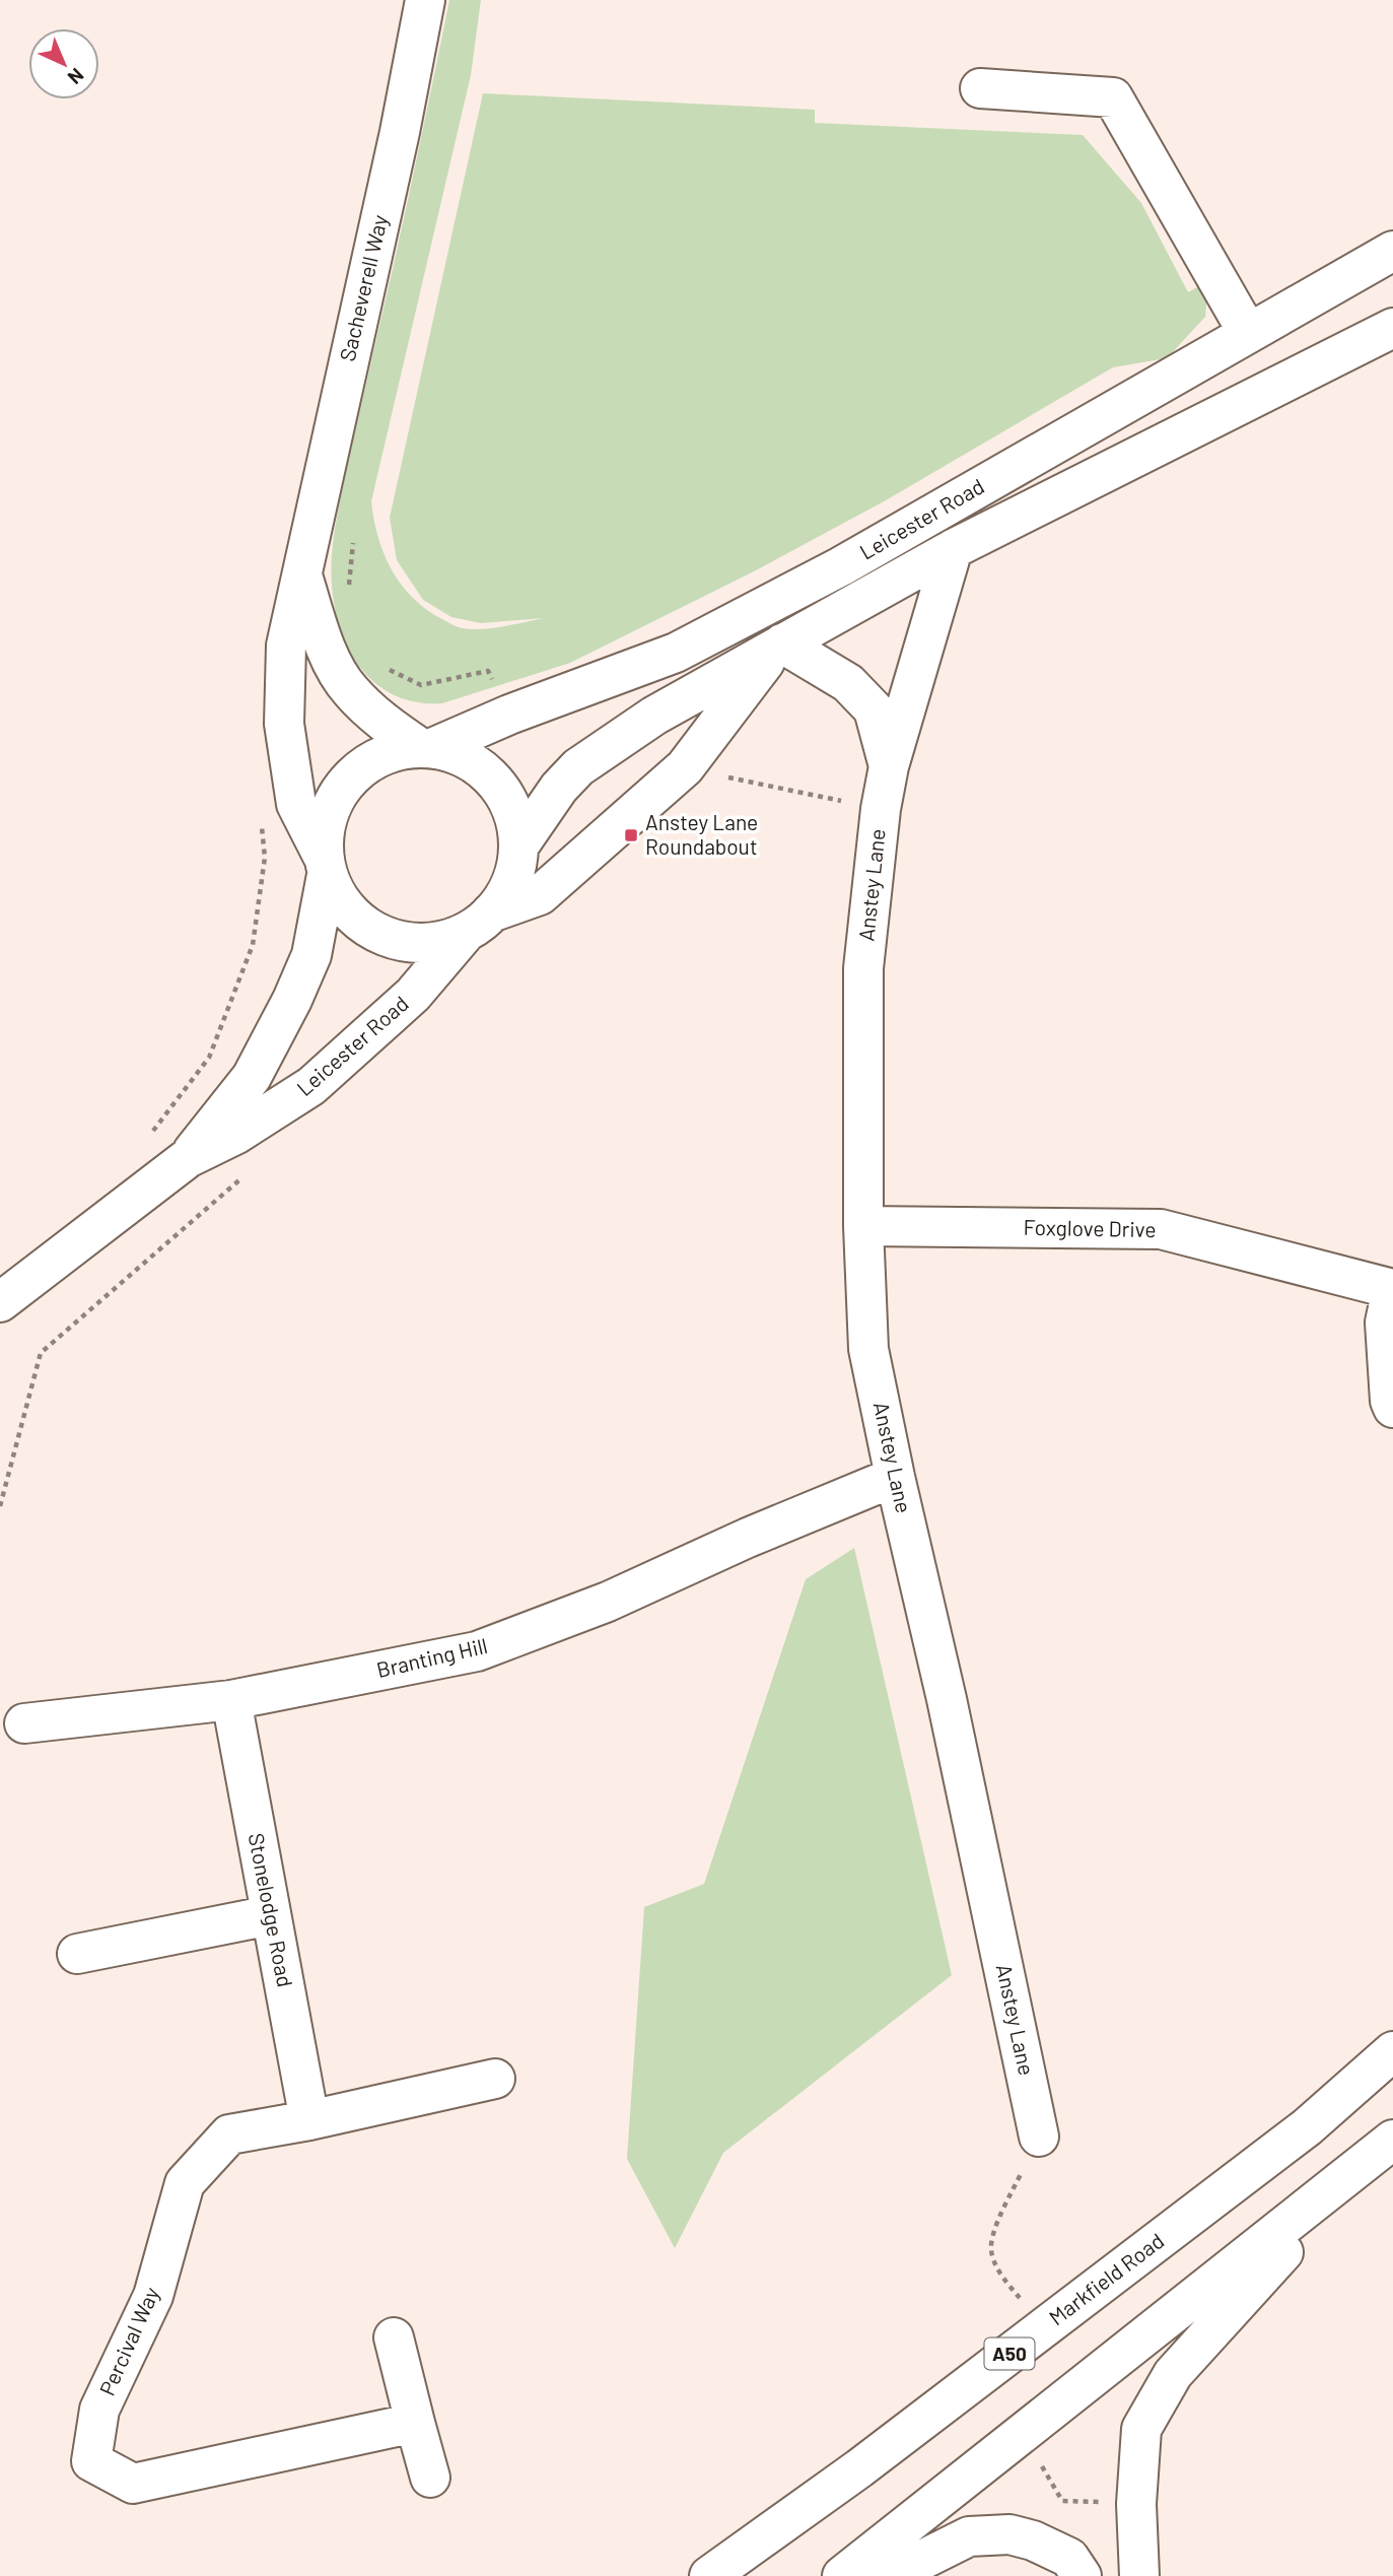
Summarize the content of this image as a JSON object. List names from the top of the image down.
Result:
{
  "streets": {
    "main road": [
      "Sacheverell Way",
      "Leicester Road",
      "Anstey Lane",
      "Foxglove Drive",
      "Branting Hill",
      "Stonelodge Road",
      "Markfield Road",
      "Percival Way",
      "A50"
    ]
  },
  "crossings": [
    ["Sacheverell Way", "Leicester Road"],
    ["Leicester Road", "Anstey Lane"],
    ["Anstey Lane", "Foxglove Drive"],
    ["Anstey Lane", "Branting Hill"],
    ["Branting Hill", "Stonelodge Road"],
    ["Stonelodge Road", "Percival Way"]
  ],
  "places": {
    "transit": ["Anstey Lane Roundabout"]
  },
  "north": "bottom right"
}
